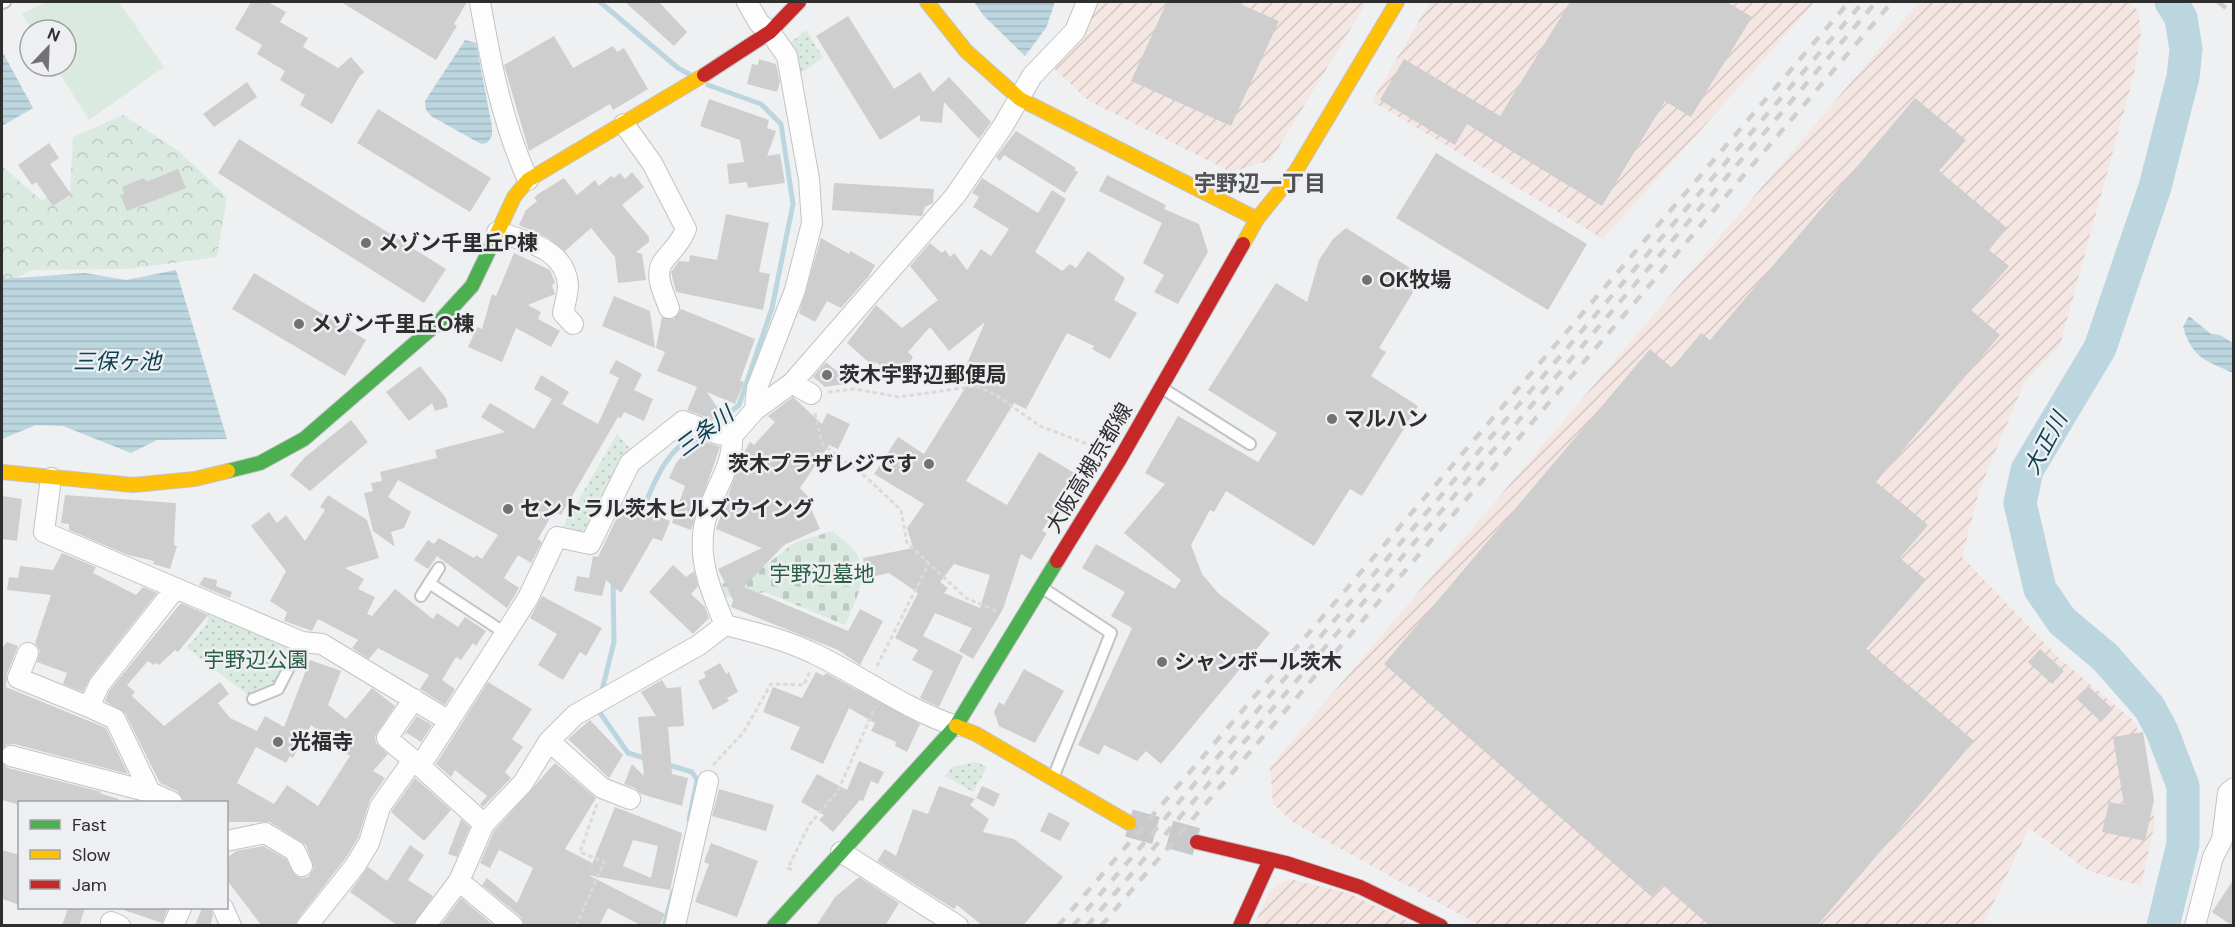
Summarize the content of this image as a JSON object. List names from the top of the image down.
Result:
{
  "streets": {
    "street": ["大阪高槻京都線"]
  },
  "districts": ["宇野辺一丁目"],
  "water": ["三保ヶ池", "三条川", "大正川"],
  "parks": ["宇野辺墓地", "宇野辺公園"],
  "places": [
    "メゾン千里丘P棟",
    "OK牧場",
    "メゾン千里丘O棟",
    "茨木宇野辺郵便局",
    "マルハン",
    "茨木プラザレジです",
    "セントラル茨木ヒルズウイング",
    "シャンボール茨木",
    "光福寺"
  ],
  "legend": ["Fast", "Slow", "Jam"],
  "north": "top right"
}
